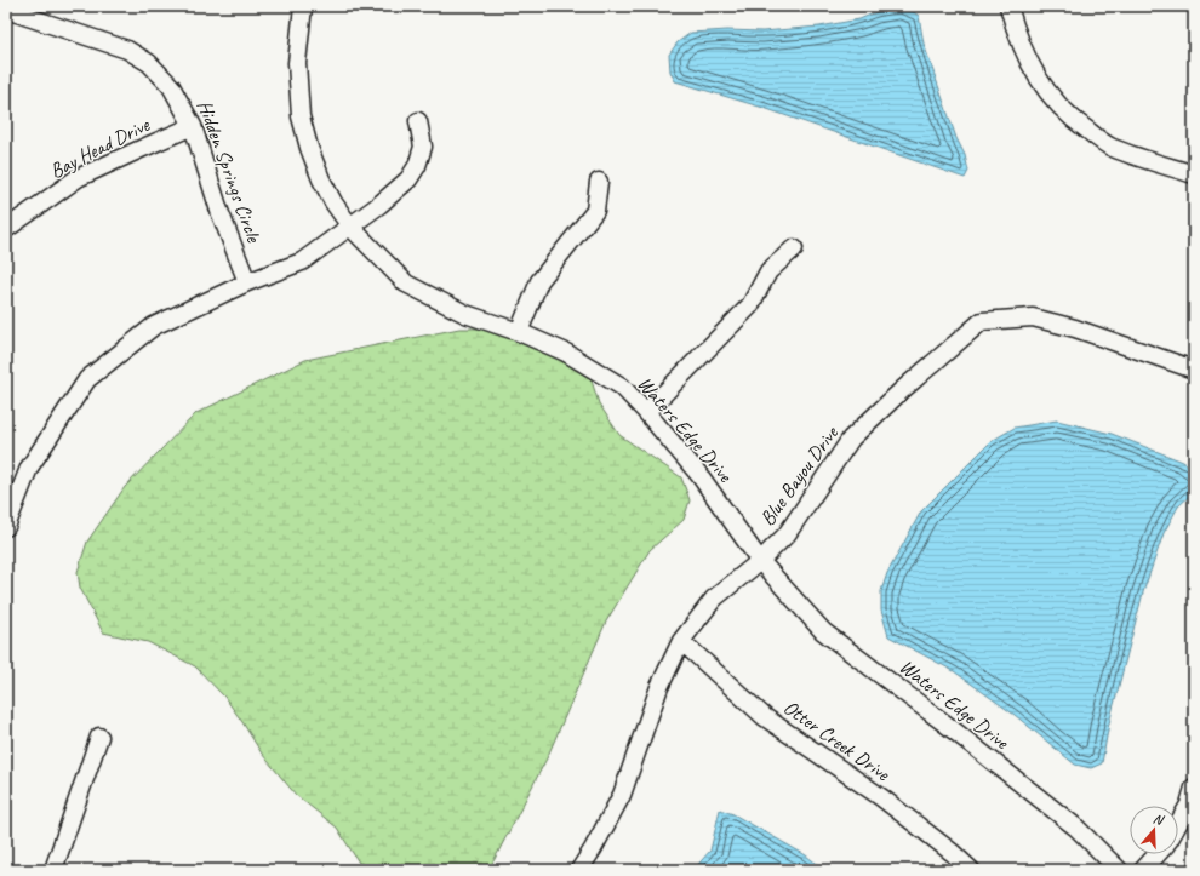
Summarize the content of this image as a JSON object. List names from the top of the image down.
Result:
{
  "streets": {
    "street": [
      "Bay Head Drive",
      "Hidden Springs Circle",
      "Waters Edge Drive",
      "Blue Bayou Drive",
      "Otter Creek Drive"
    ]
  },
  "crossings": [
    ["Bay Head Drive", "Hidden Springs Circle"],
    ["Waters Edge Drive", "Blue Bayou Drive"],
    ["Blue Bayou Drive", "Otter Creek Drive"]
  ],
  "north": "top"
}
